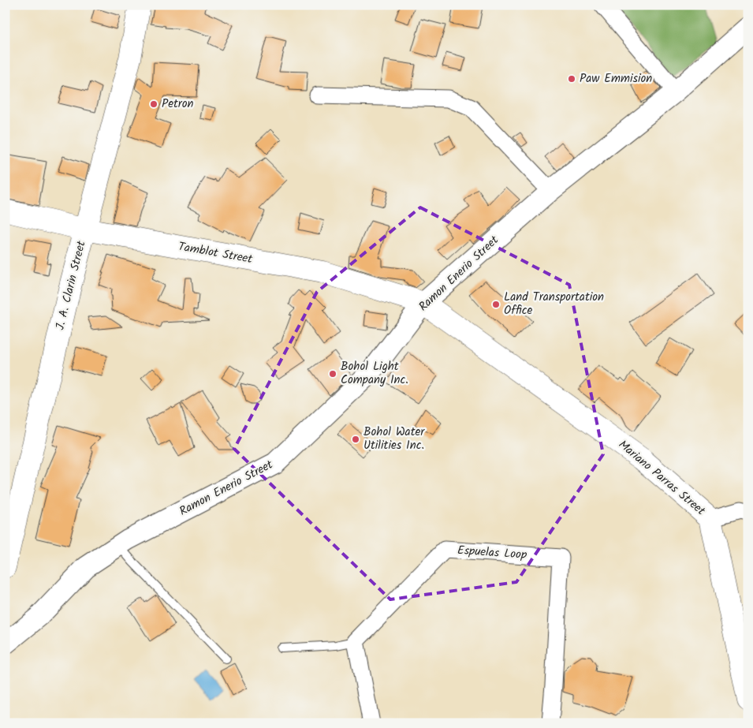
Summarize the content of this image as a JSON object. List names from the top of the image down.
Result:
{
  "streets": {
    "main road": ["Tamblot Street", "J. A. Clarin Street", "Mariano Parras Street"],
    "street": ["Ramon Enerio Street", "Espuelas Loop"]
  },
  "crossings": [
    ["Tamblot Street", "Ramon Enerio Street"],
    ["Tamblot Street", "J. A. Clarin Street"],
    ["Tamblot Street", "Mariano Parras Street"],
    ["Ramon Enerio Street", "Mariano Parras Street"]
  ],
  "places": [
    "Paw Emmision",
    "Petron",
    "Land Transportation Office",
    "Bohol Light Company Inc.",
    "Bohol Water Utilities Inc."
  ]
}
